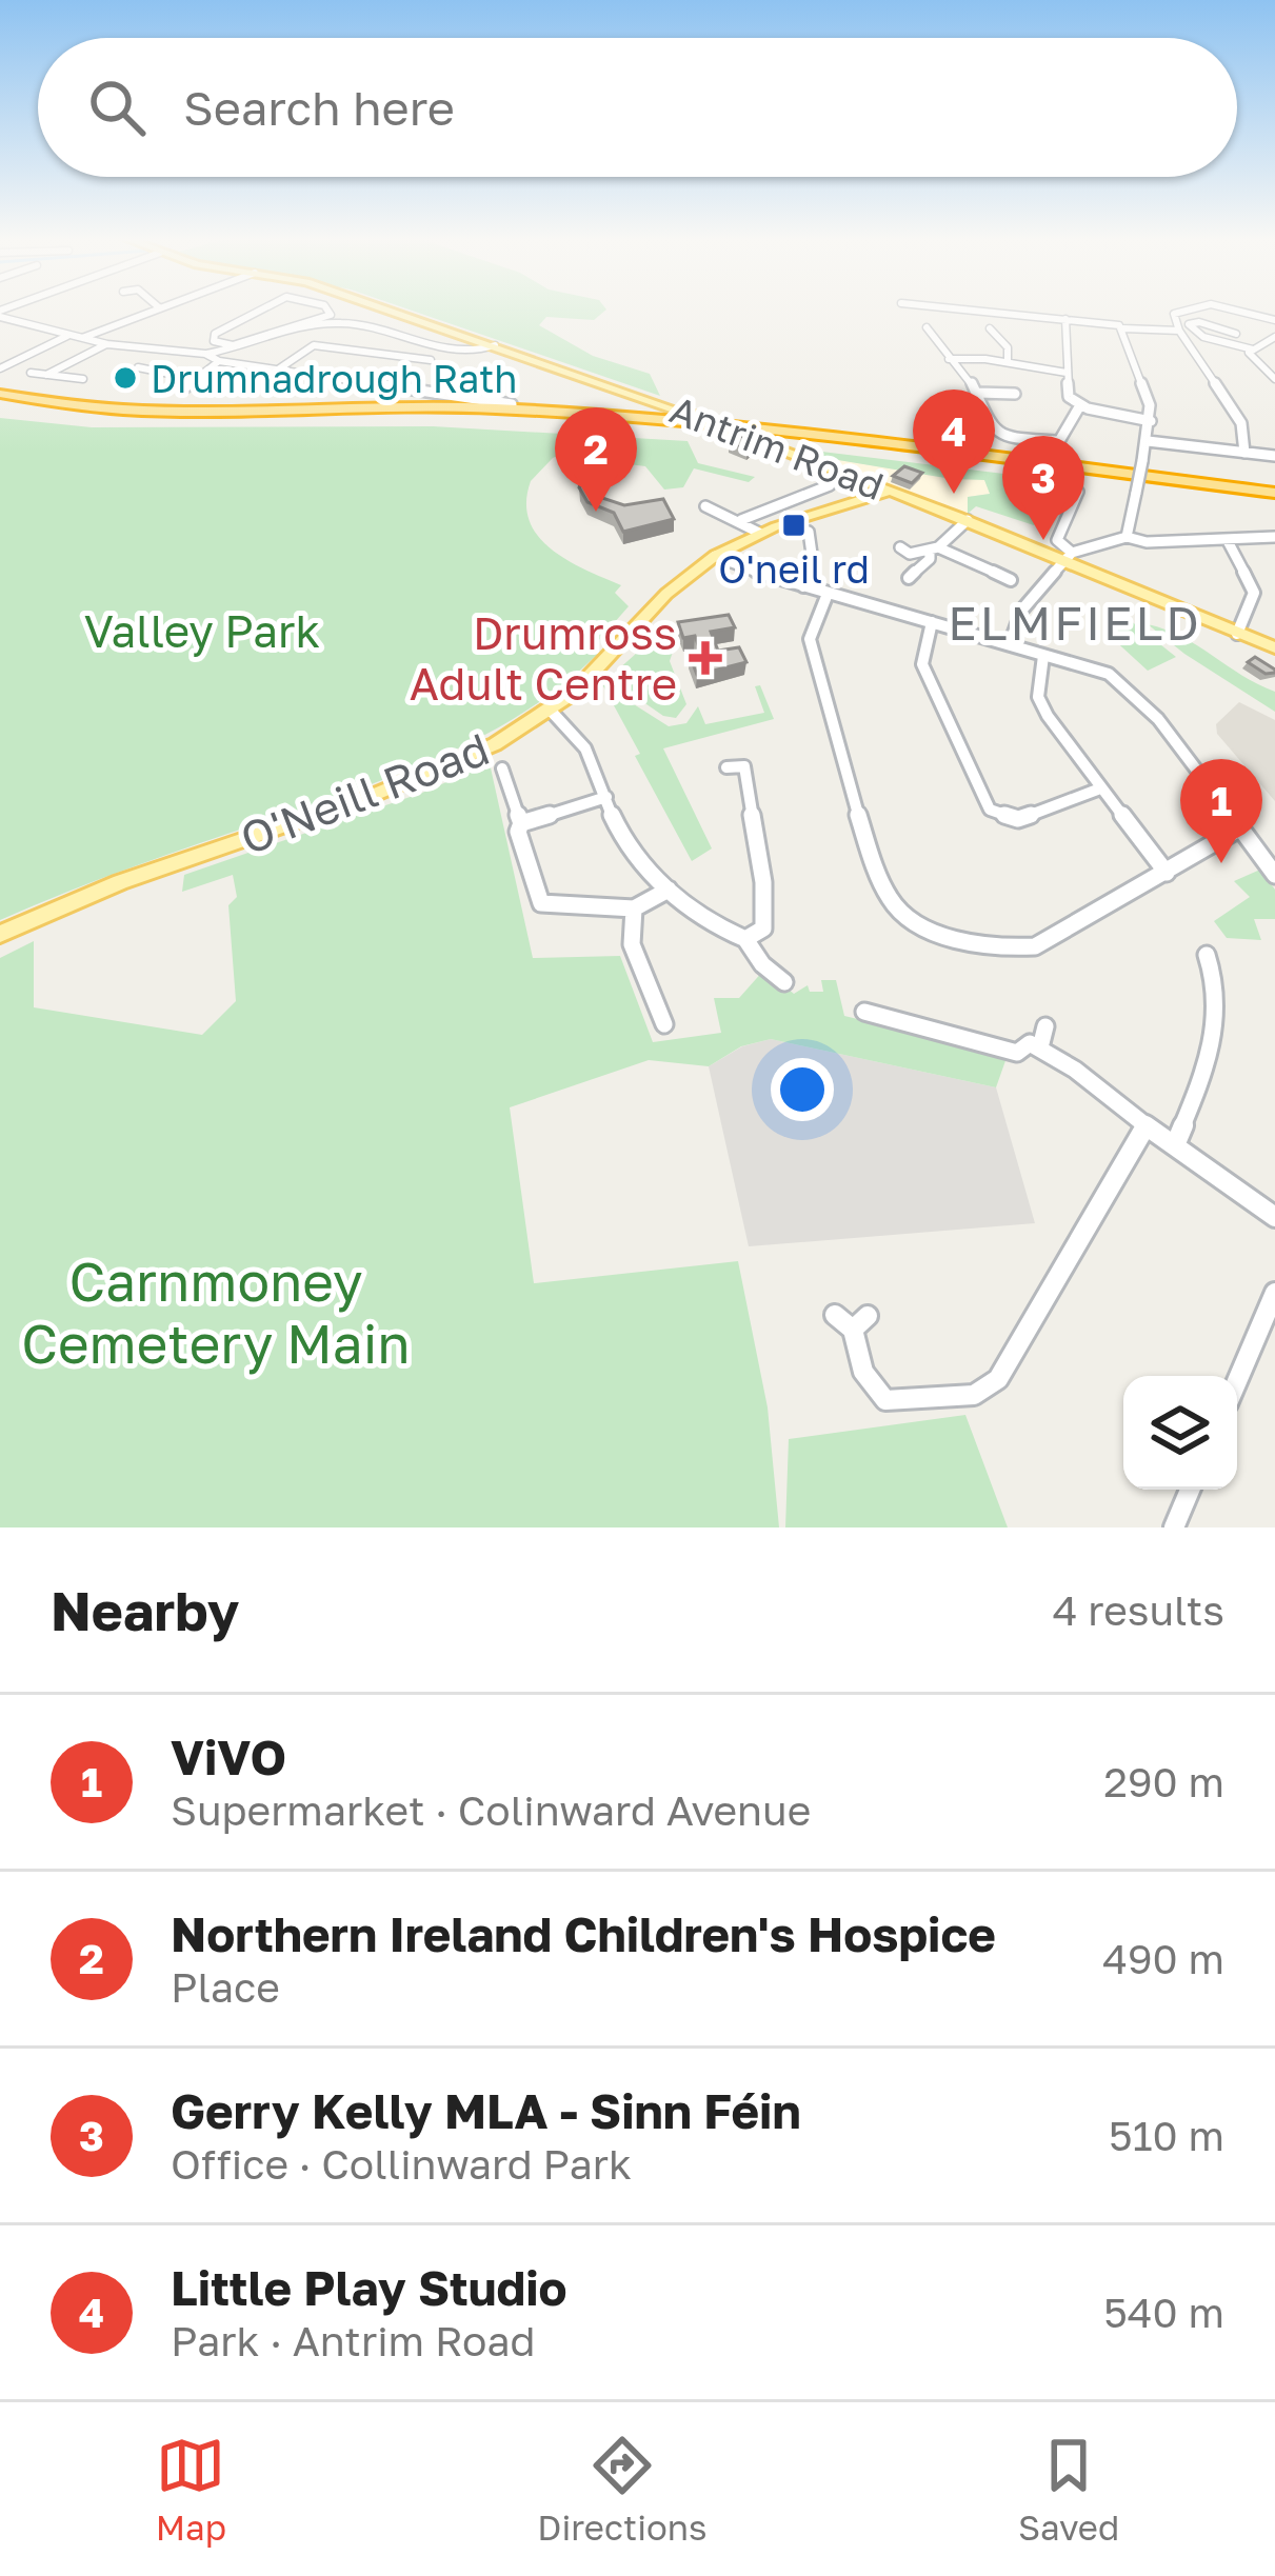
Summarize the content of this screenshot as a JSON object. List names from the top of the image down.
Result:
{
  "streets": {
    "main road": ["Antrim Road", "O'Neill Road"]
  },
  "crossings": [
    ["Antrim Road", "O'Neill Road"]
  ],
  "districts": ["ELMFIELD"],
  "parks": ["Valley Park", "Carnmoney Cemetery Main"],
  "places": {
    "other": ["Drumnadrough Rath"],
    "transit": ["O'neil rd"],
    "health": ["Drumross Adult Centre"]
  },
  "page": {
    "search": "Search here",
    "pins": [
      "4",
      "2",
      "3",
      "1"
    ],
    "heading": ["Nearby", "4 results"],
    "list": [
      {
        "mark": "1",
        "name": "ViVO",
        "note": "Supermarket · Colinward Avenue",
        "value": "290 m"
      },
      {
        "mark": "2",
        "name": "Northern Ireland Children's Hospice",
        "note": "Place",
        "value": "490 m"
      },
      {
        "mark": "3",
        "name": "Gerry Kelly MLA - Sinn Féin",
        "note": "Office · Collinward Park",
        "value": "510 m"
      },
      {
        "mark": "4",
        "name": "Little Play Studio",
        "note": "Park · Antrim Road",
        "value": "540 m"
      }
    ],
    "nav": ["Map", "Directions", "Saved"]
  }
}
